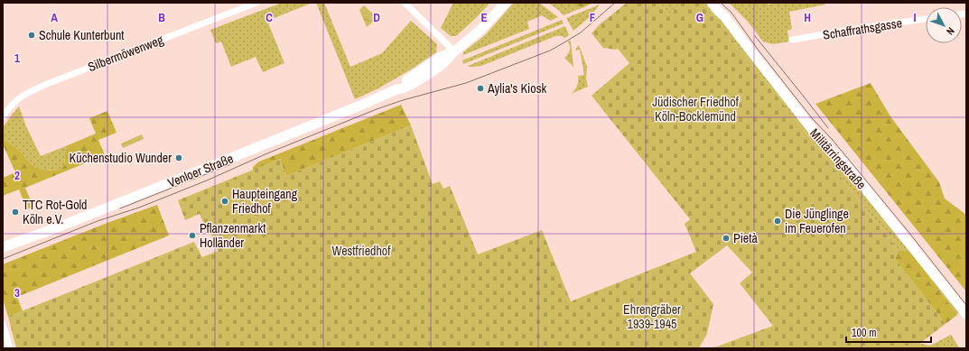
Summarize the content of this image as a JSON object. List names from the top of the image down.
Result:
{
  "streets": {
    "main road": ["Militärringstraße", "Venloer Straße"],
    "street": ["Schaffrathsgasse", "Silbermöwenweg"]
  },
  "parks": ["Jüdischer Friedhof Köln-Bocklemünd", "Westfriedhof", "Ehrengräber 1939-1945"],
  "places": [
    "Schule Kunterbunt",
    "Aylia's Kiosk",
    "Küchenstudio Wunder",
    "Haupteingang Friedhof",
    "TTC Rot-Gold Köln e.V.",
    "Die Jünglinge im Feuerofen",
    "Pflanzenmarkt Holländer",
    "Pietà"
  ],
  "scale_bar": "100 m",
  "north": "bottom right",
  "grid": {
    "columns": [
      "A",
      "B",
      "C",
      "D",
      "E",
      "F",
      "G",
      "H",
      "I"
    ],
    "rows": ["1", "2", "3"]
  }
}
